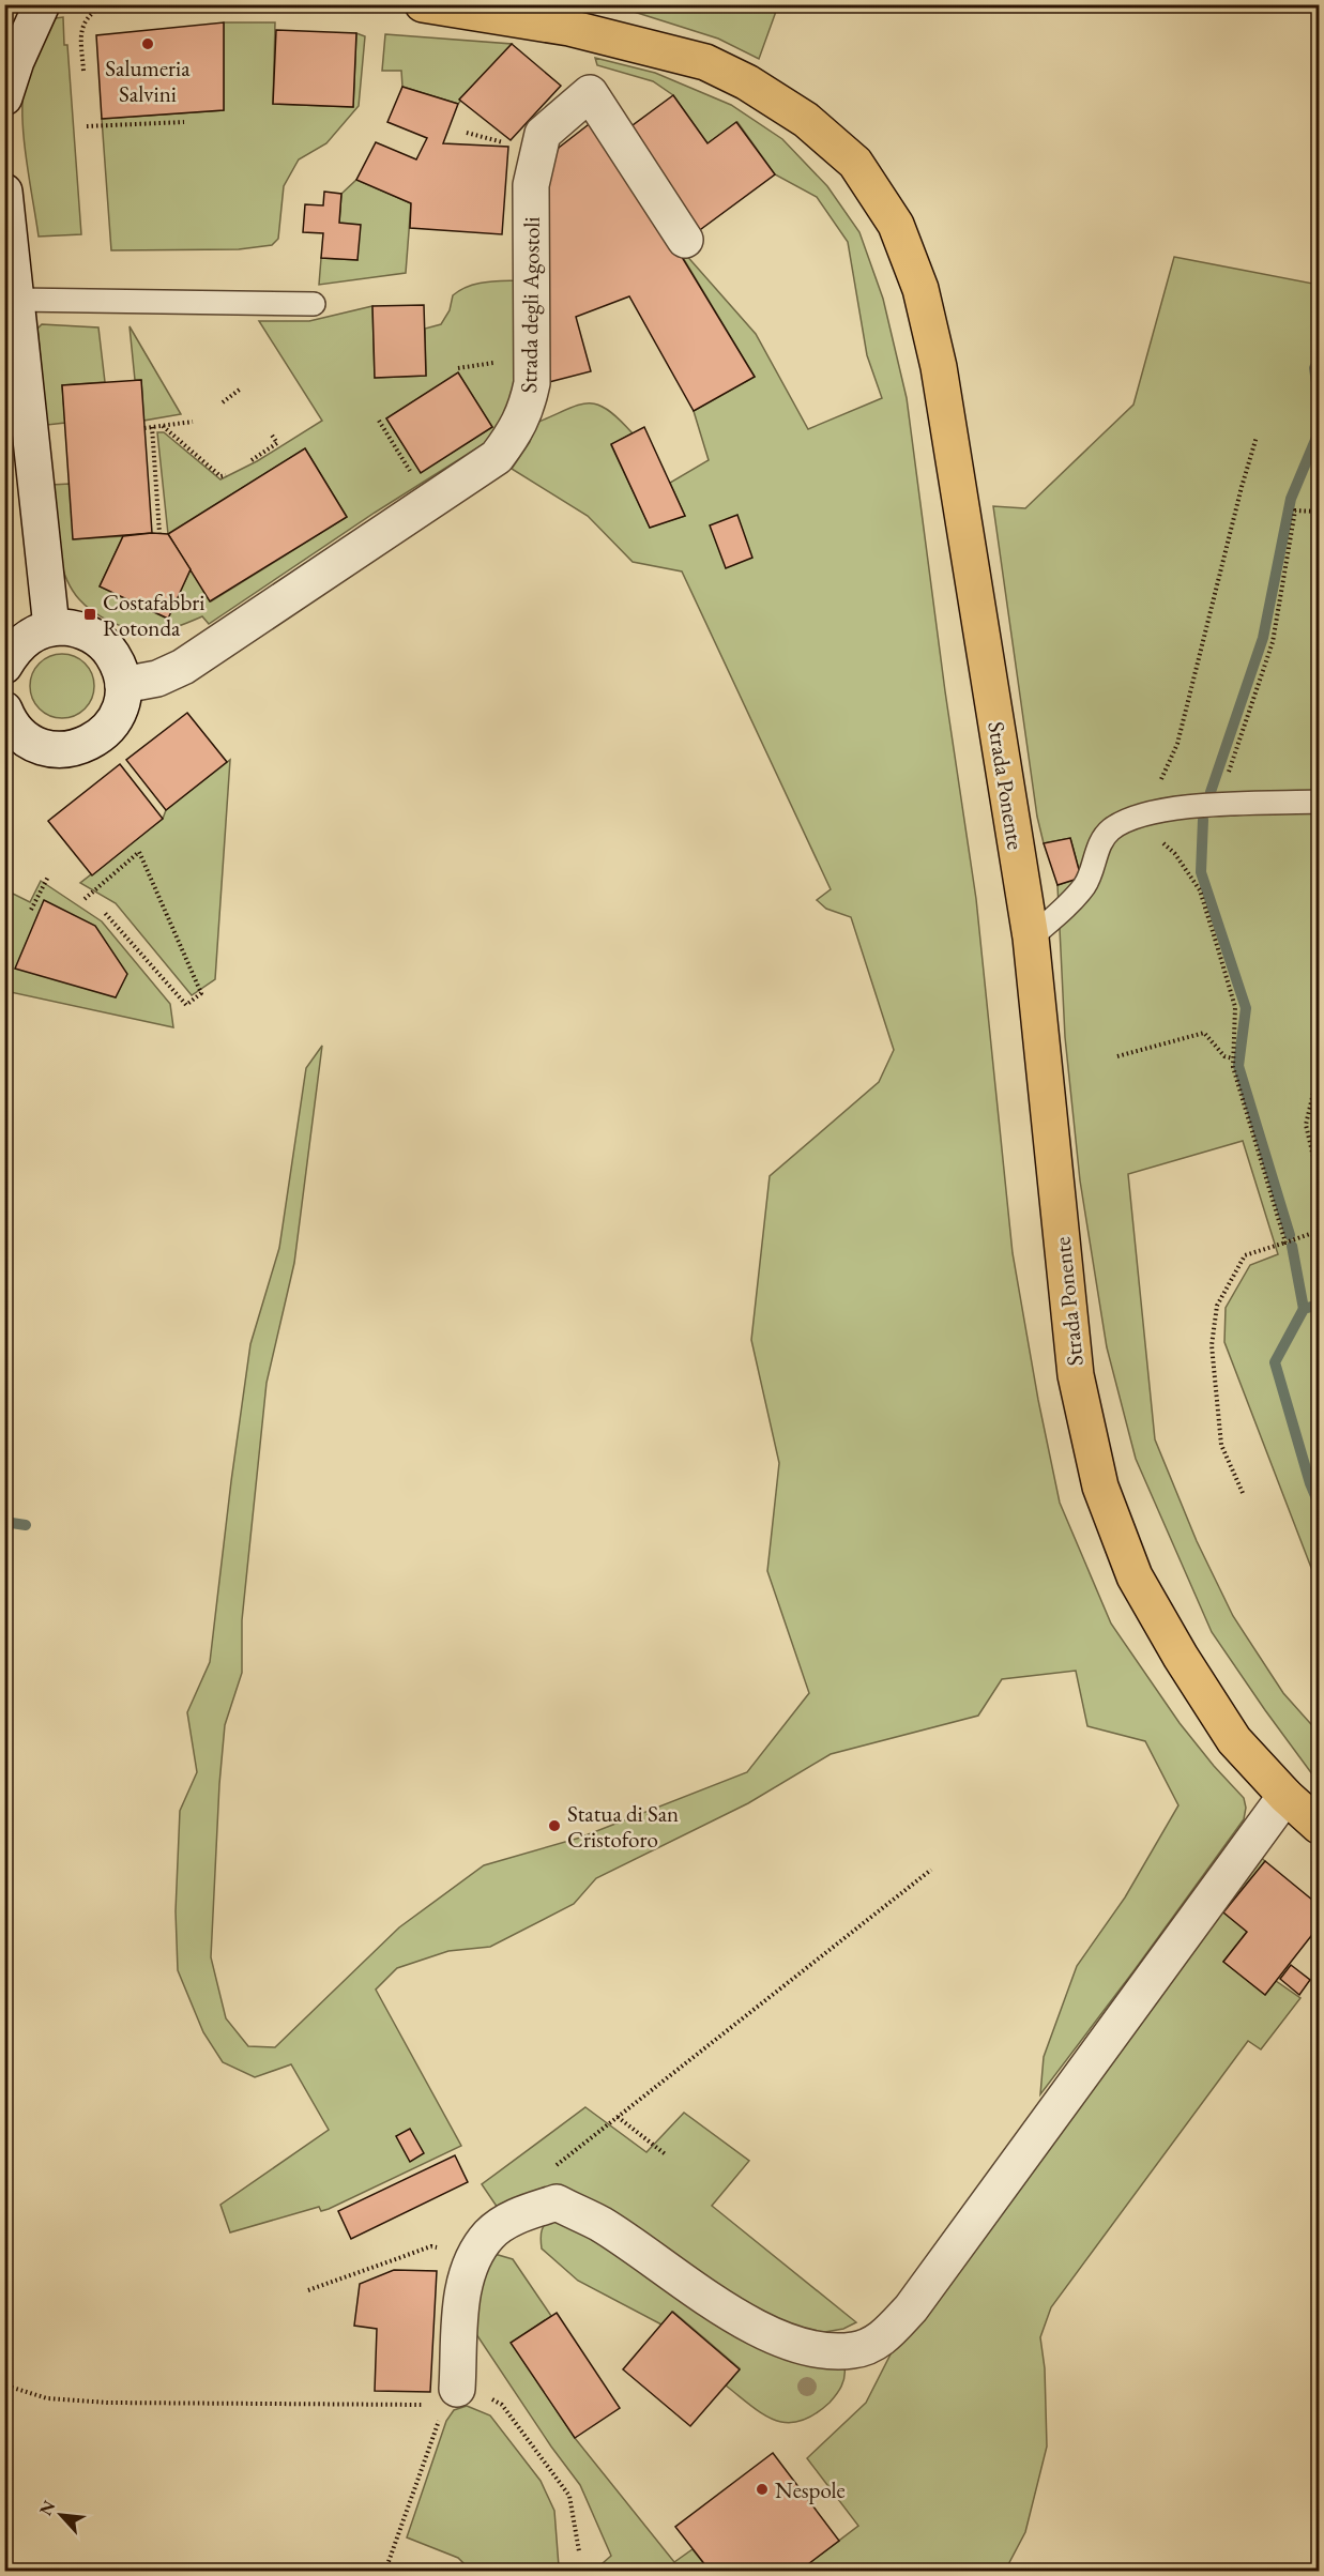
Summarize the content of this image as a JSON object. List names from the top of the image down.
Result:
{
  "streets": {
    "main road": ["Strada Ponente"],
    "street": ["Strada degli Agostoli"]
  },
  "places": {
    "other": ["Salumeria Salvini", "Statua di San Cristoforo", "Nespole"],
    "transit": ["Costafabbri Rotonda"]
  },
  "north": "top left"
}
